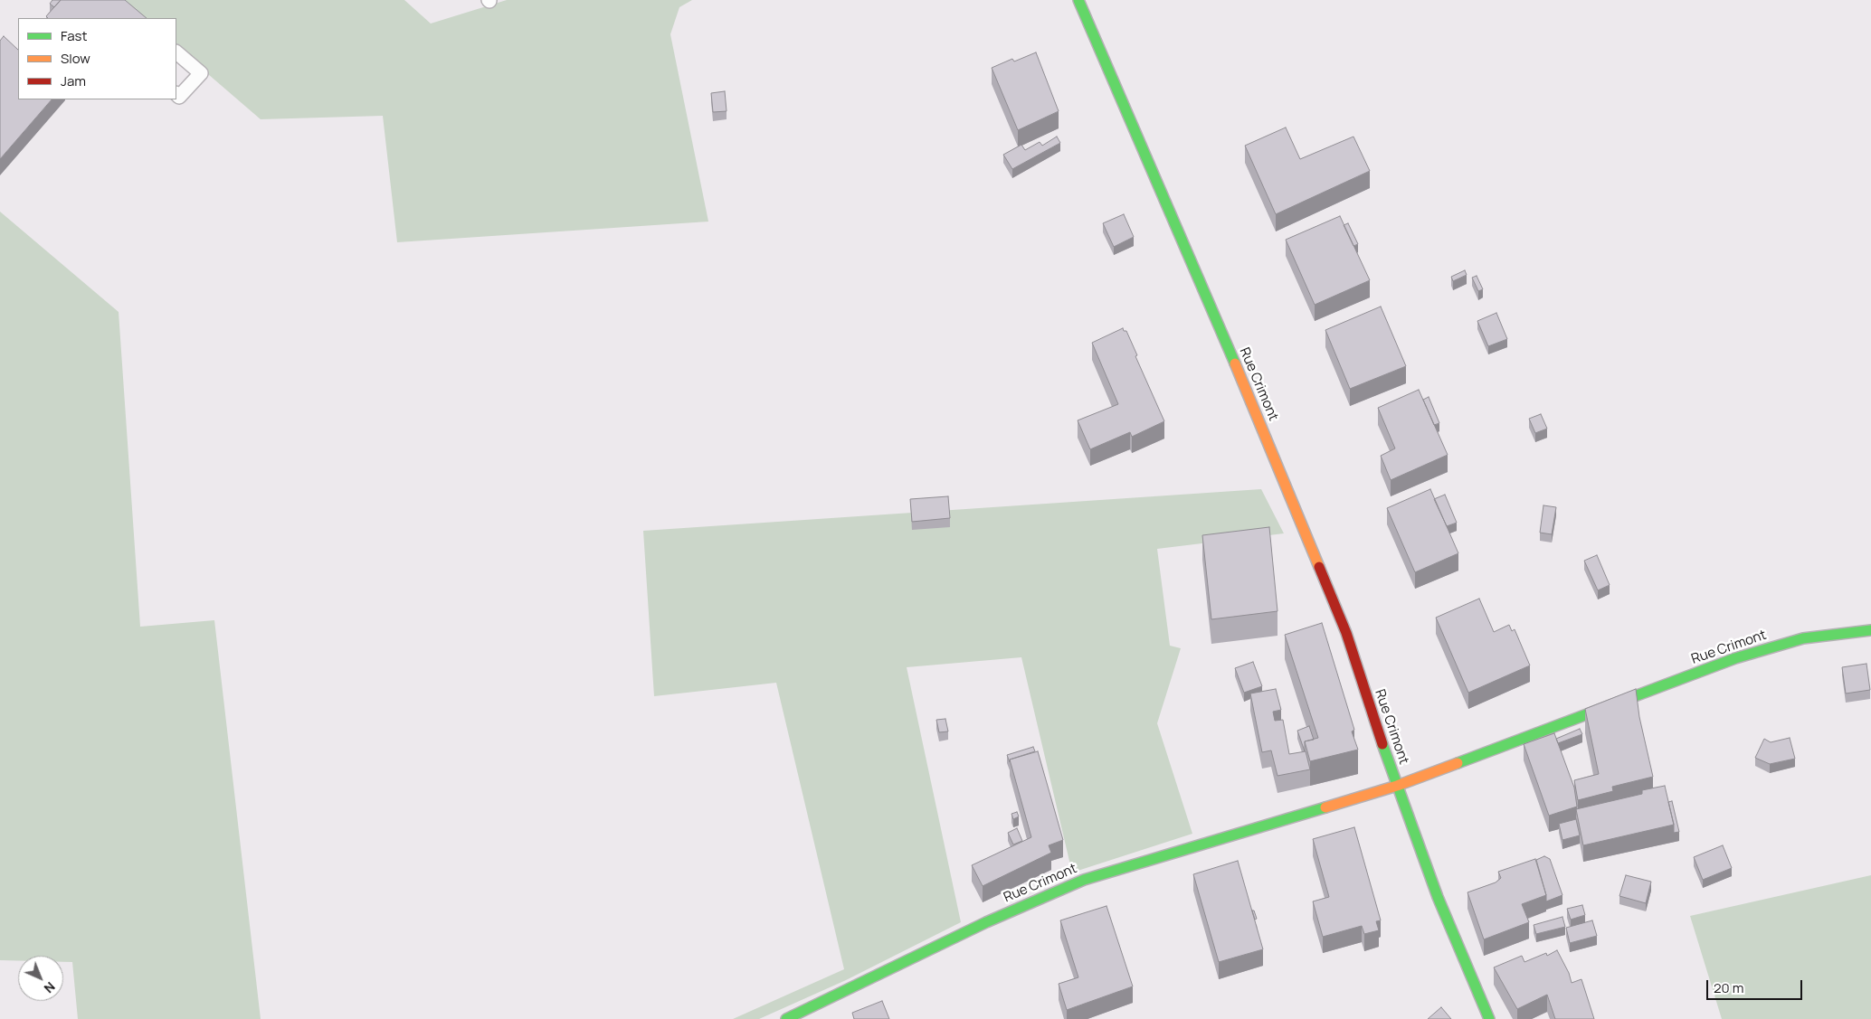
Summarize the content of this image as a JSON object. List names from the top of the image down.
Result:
{
  "streets": {
    "street": ["Rue Crimont"]
  },
  "legend": ["Fast", "Slow", "Jam"],
  "scale_bar": "20 m",
  "north": "bottom right"
}
